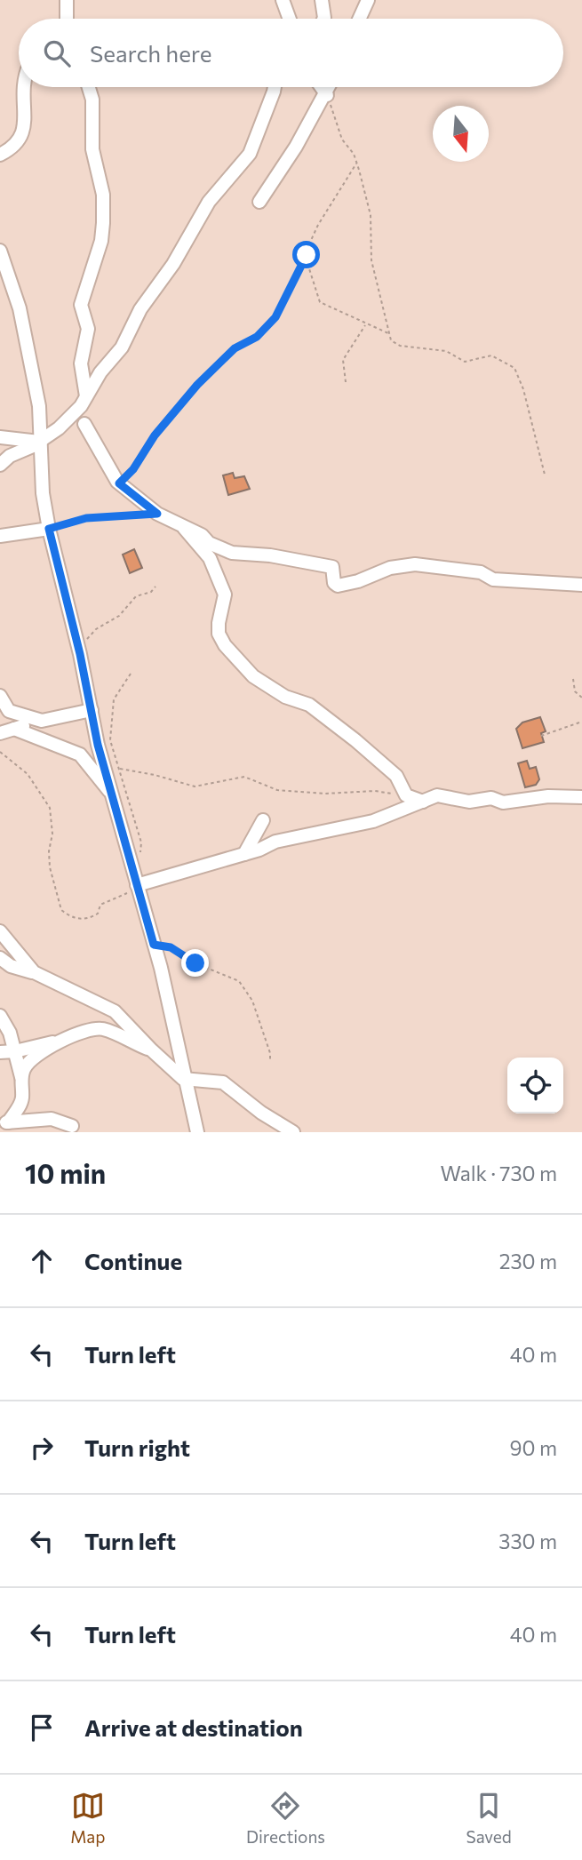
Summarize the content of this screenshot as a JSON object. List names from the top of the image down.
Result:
{
  "north": "bottom",
  "page": {
    "search": "Search here",
    "heading": ["10 min", "Walk · 730 m"],
    "list": [
      ["Continue", "230 m"],
      ["Turn left", "40 m"],
      ["Turn right", "90 m"],
      ["Turn left", "330 m"],
      ["Turn left", "40 m"],
      "Arrive at destination"
    ],
    "nav": ["Map", "Directions", "Saved"]
  }
}
